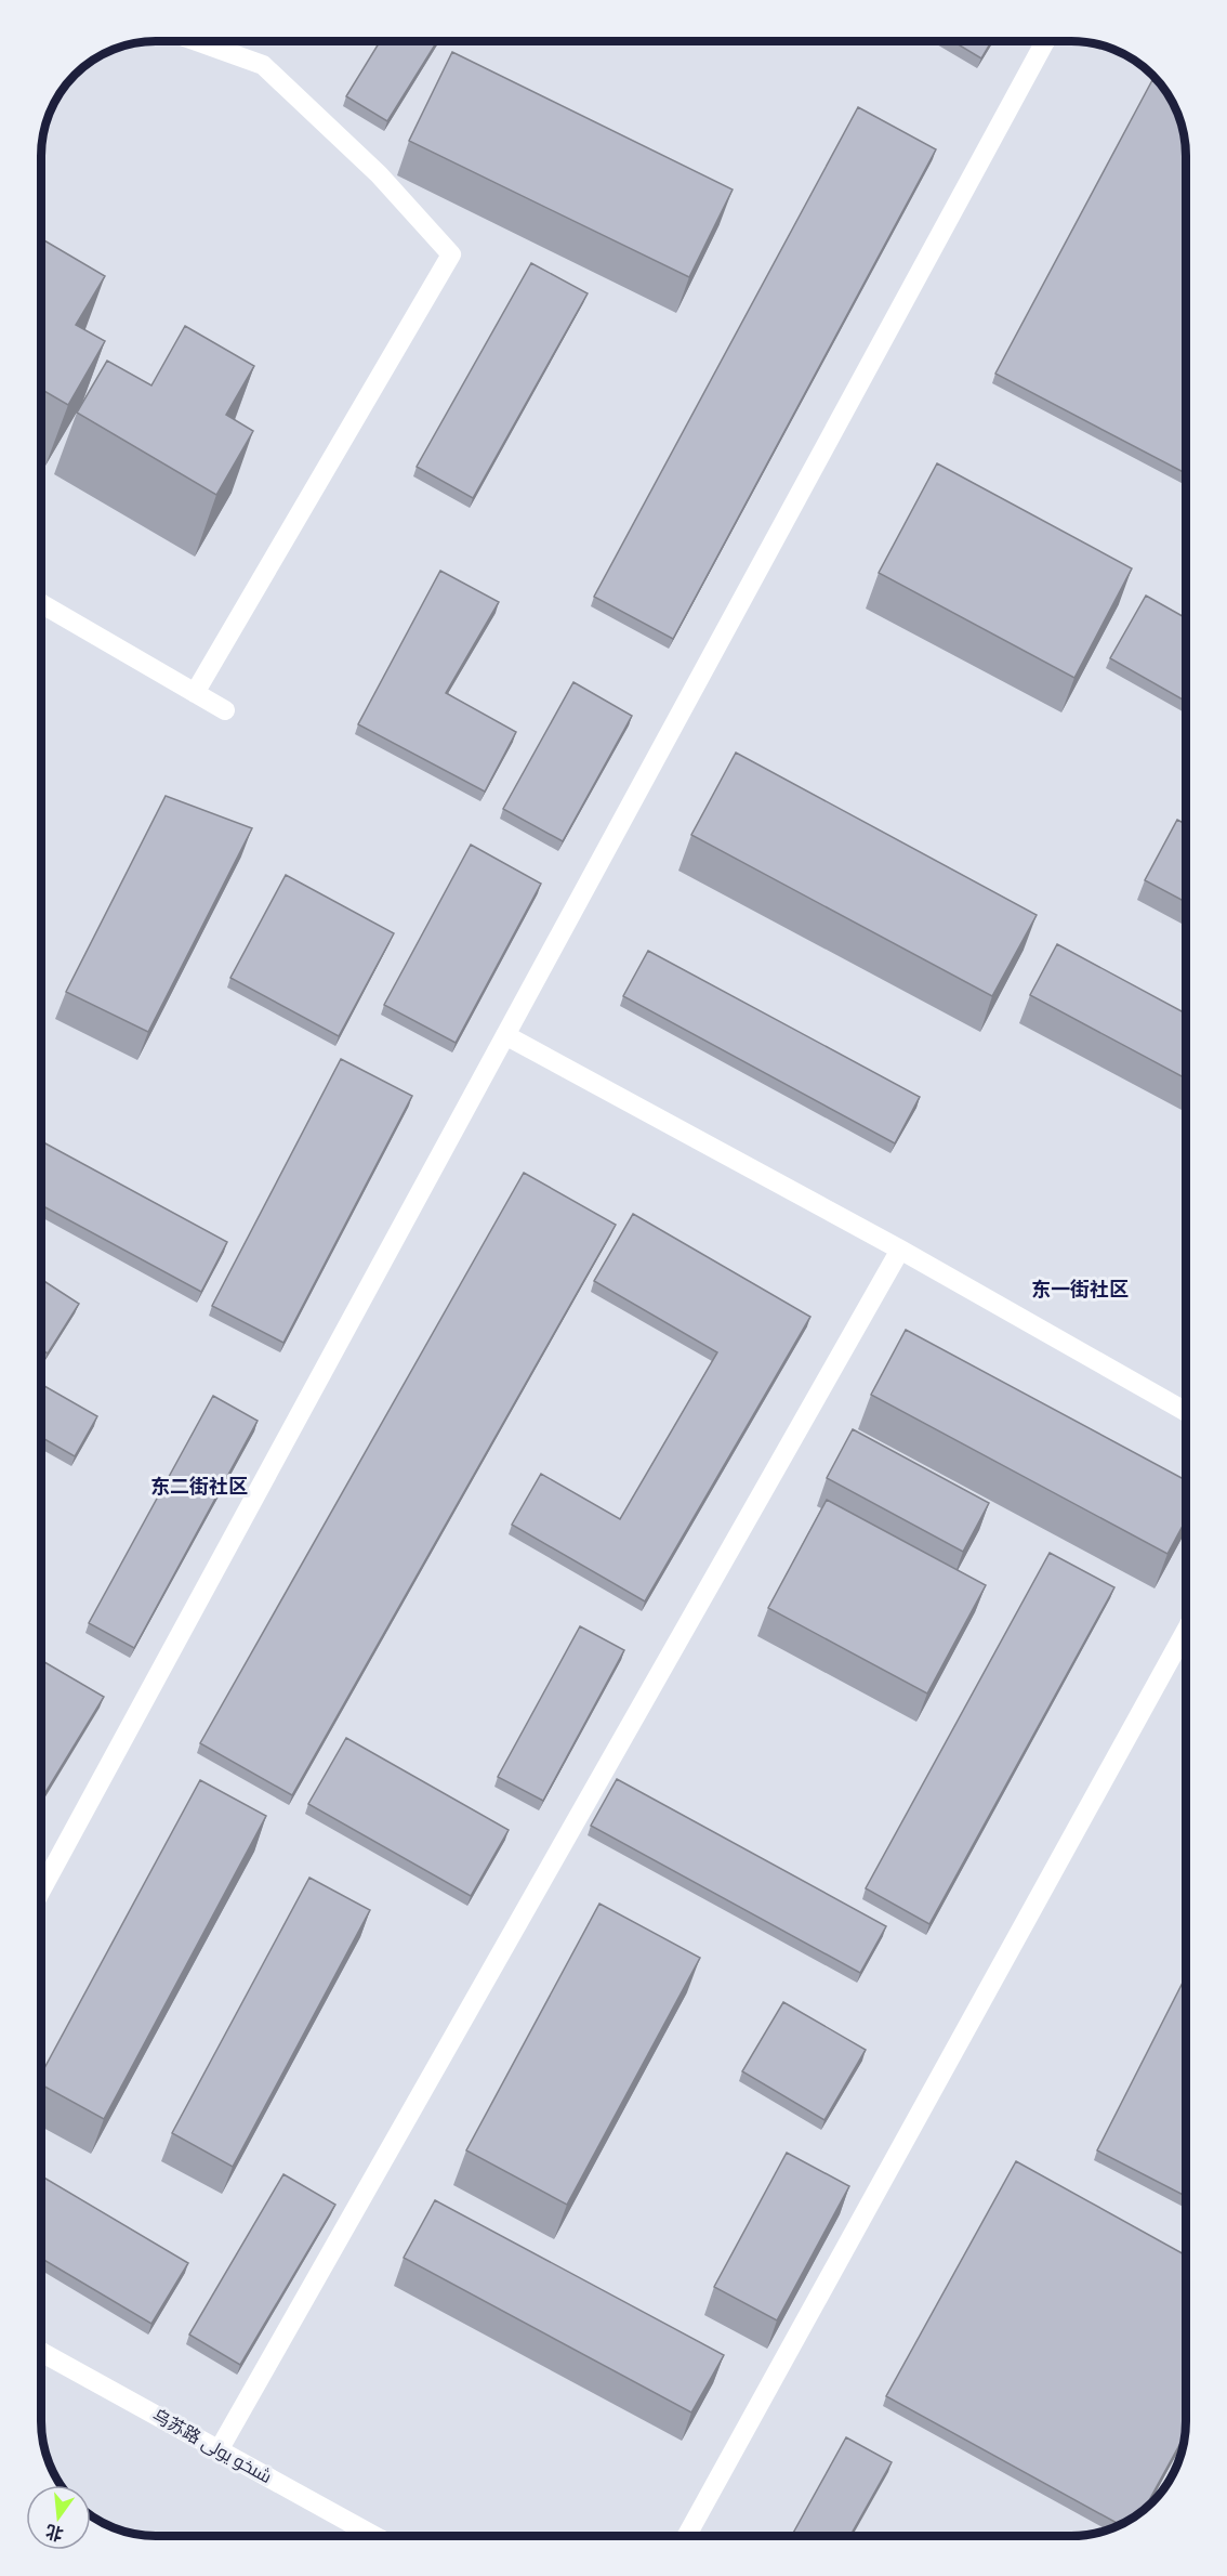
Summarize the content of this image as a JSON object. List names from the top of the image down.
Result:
{
  "streets": {
    "street": ["乌苏路 شىخو يولى"]
  },
  "districts": ["东一街社区", "东二街社区"],
  "north": "bottom"
}
